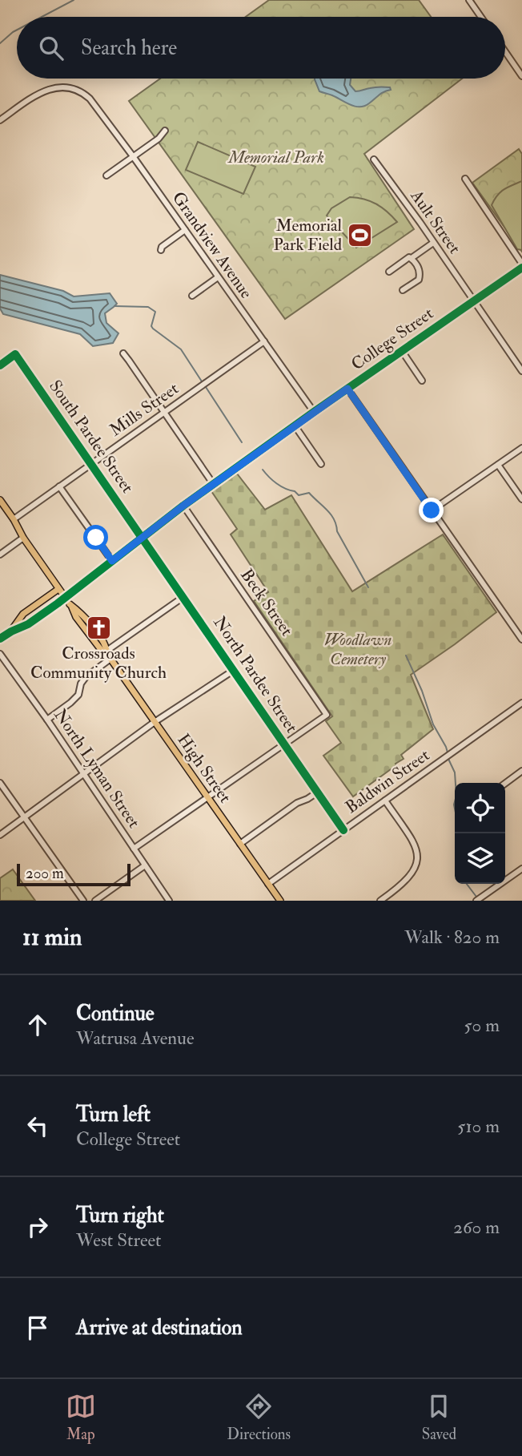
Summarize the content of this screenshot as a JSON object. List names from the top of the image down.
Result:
{
  "streets": {
    "main road": ["College Street", "High Street"],
    "street": [
      "Ault Street",
      "Grandview Avenue",
      "Mills Street",
      "South Pardee Street",
      "Beck Street",
      "North Pardee Street",
      "North Lyman Street",
      "Baldwin Street"
    ]
  },
  "crossings": [
    ["Ault Street", "College Street"],
    ["Grandview Avenue", "College Street"],
    ["Grandview Avenue", "Mills Street"],
    ["College Street", "South Pardee Street"],
    ["College Street", "Beck Street"],
    ["College Street", "North Pardee Street"],
    ["College Street", "High Street"],
    ["Mills Street", "South Pardee Street"],
    ["Mills Street", "High Street"],
    ["South Pardee Street", "North Pardee Street"],
    ["Beck Street", "North Pardee Street"],
    ["North Pardee Street", "Baldwin Street"],
    ["High Street", "Baldwin Street"]
  ],
  "parks": ["Memorial Park", "Woodlawn Cemetery"],
  "places": {
    "sports": ["Memorial Park Field"],
    "church": ["Crossroads Community Church"]
  },
  "scale_bar": "200 m",
  "page": {
    "search": "Search here",
    "scale": "200 m",
    "heading": ["11 min", "Walk · 820 m"],
    "list": [
      ["Continue", "Watrusa Avenue", "50 m"],
      ["Turn left", "College Street", "510 m"],
      ["Turn right", "West Street", "260 m"],
      "Arrive at destination"
    ],
    "nav": ["Map", "Directions", "Saved"]
  }
}
